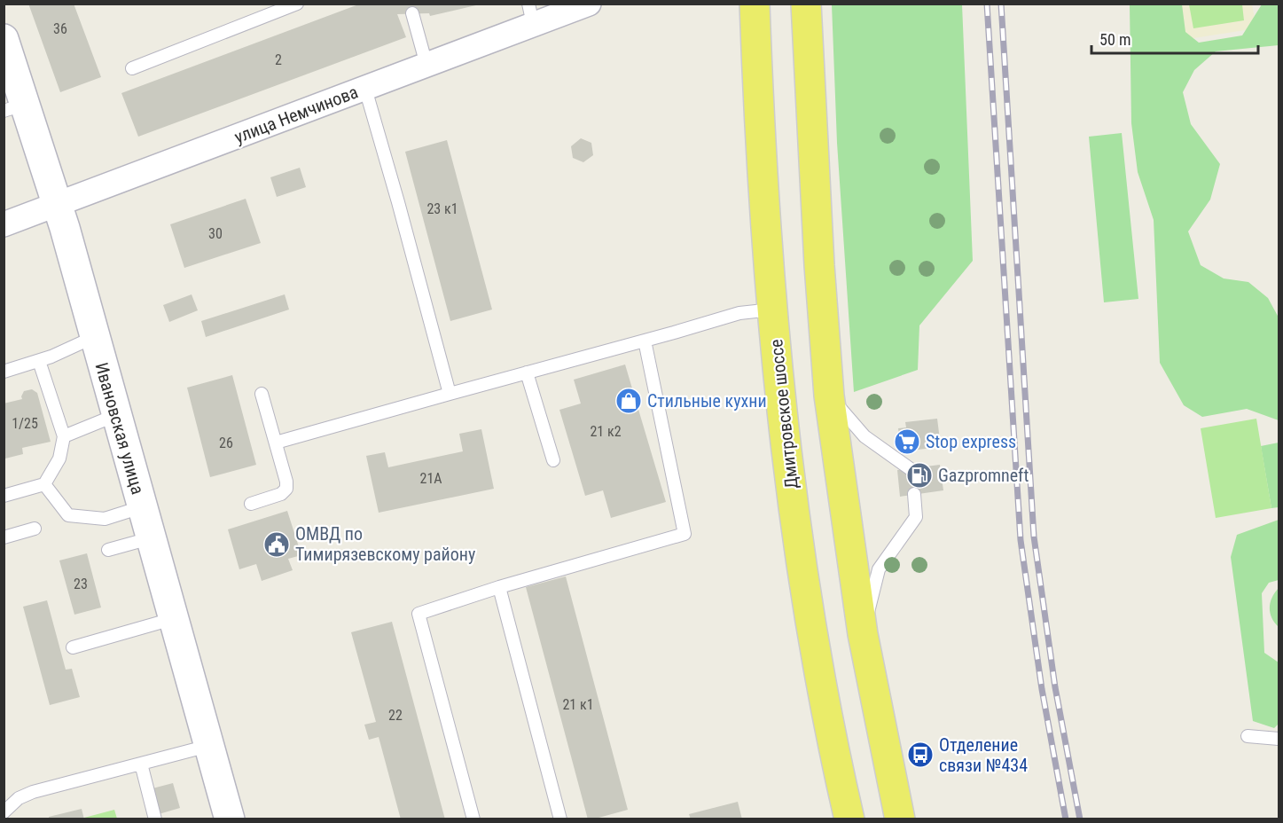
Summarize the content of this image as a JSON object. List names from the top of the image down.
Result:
{
  "streets": {
    "main road": ["Дмитровское шоссе"],
    "street": ["улица Немчинова", "Ивановская улица"]
  },
  "crossings": [
    ["улица Немчинова", "Ивановская улица"]
  ],
  "places": {
    "shop": ["Стильные кухни"],
    "supermarket": ["Stop express"],
    "fuel station": ["Gazpromneft"],
    "public building": ["ОМВД по Тимирязевскому району"],
    "bus stop": ["Отделение связи №434"]
  },
  "house_numbers": [
    "36",
    "2",
    "23 к1",
    "30",
    "1/25",
    "21 к2",
    "26",
    "21А",
    "23",
    "21 к1",
    "22"
  ],
  "scale_bar": "50 m"
}
